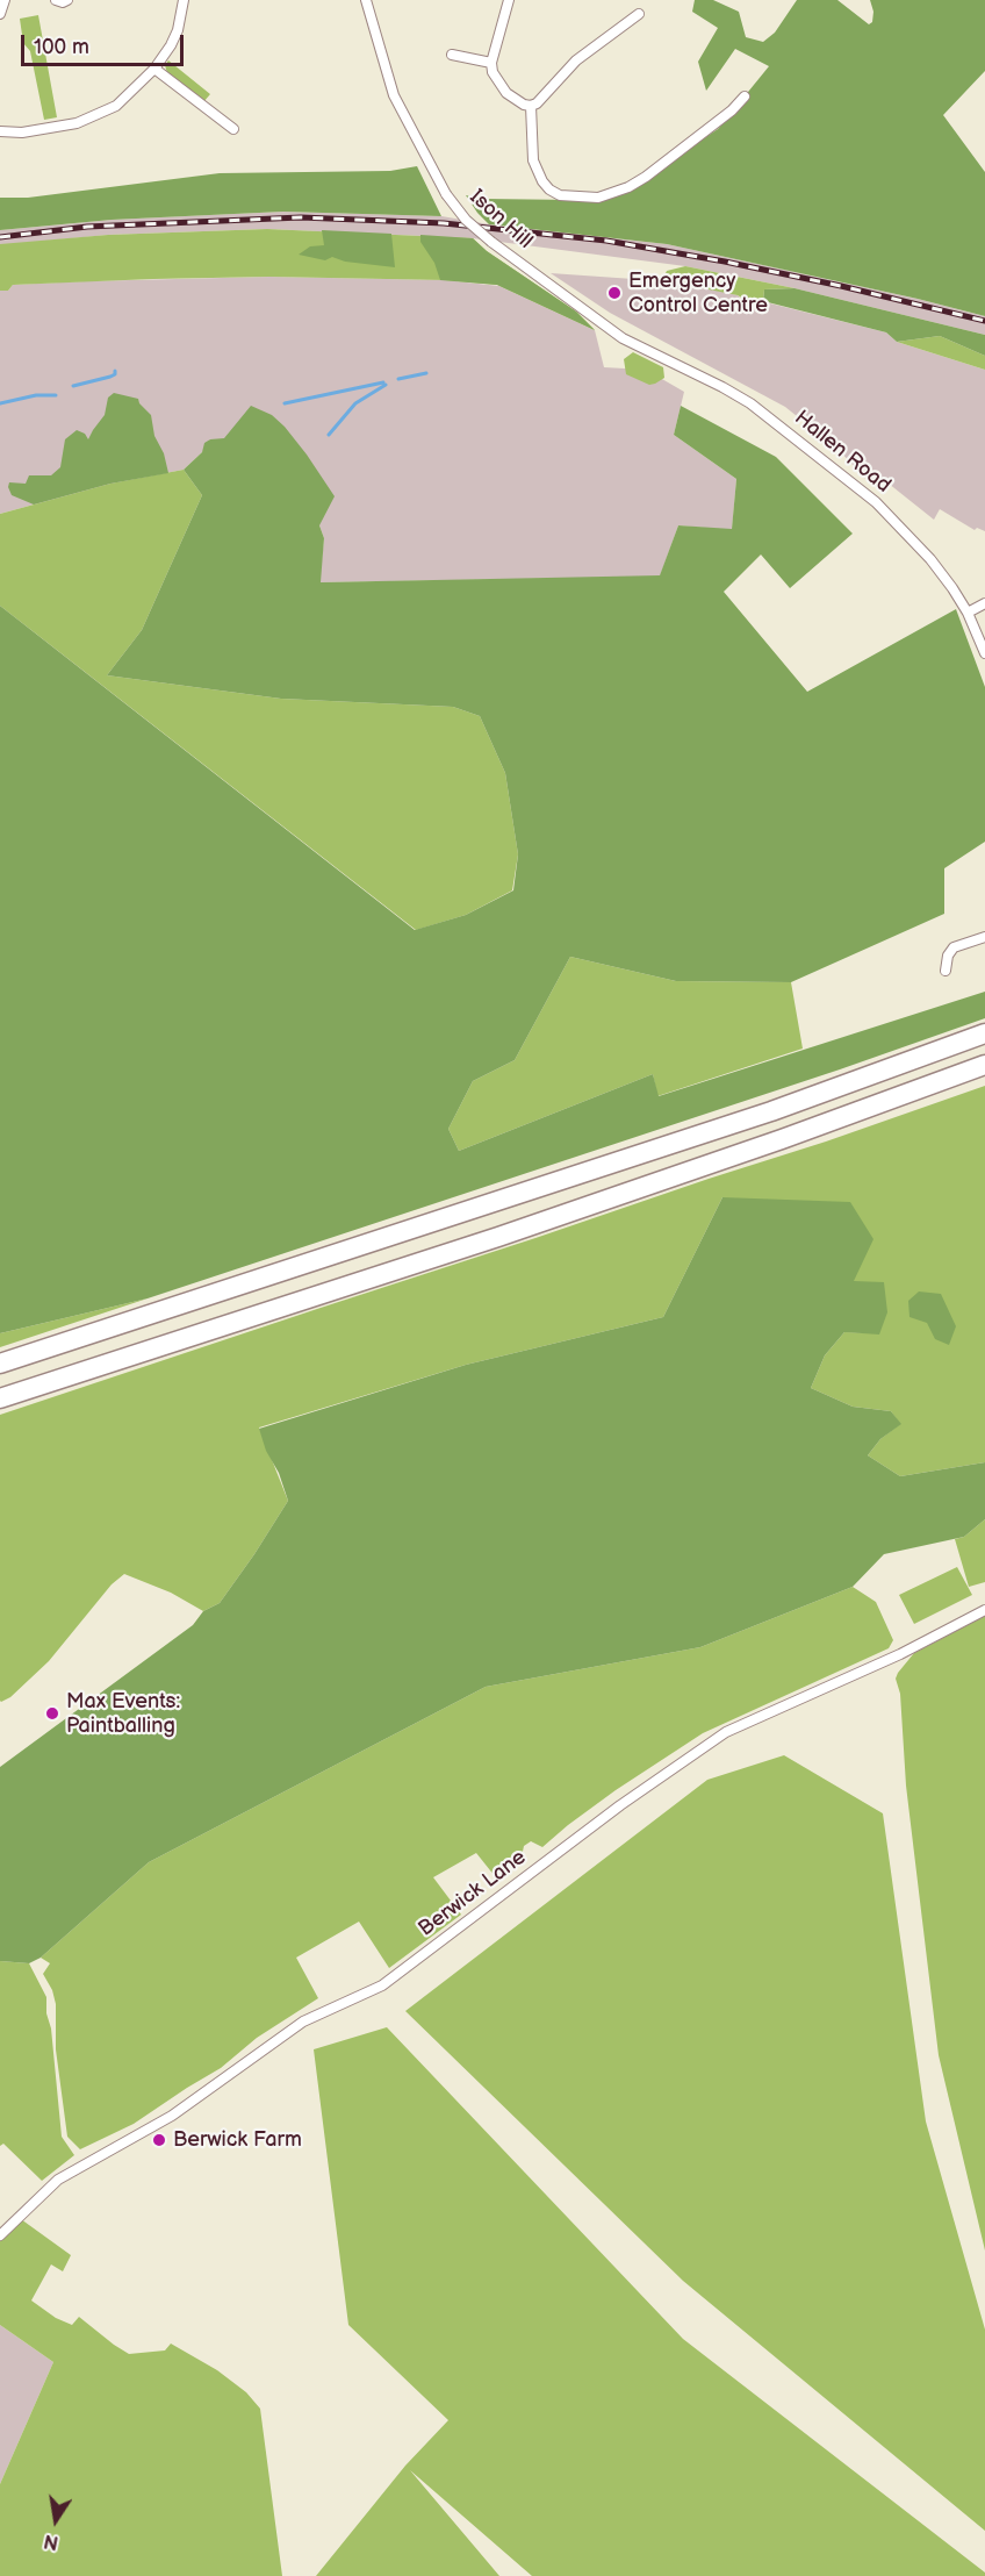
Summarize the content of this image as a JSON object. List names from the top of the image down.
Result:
{
  "streets": {
    "street": ["Ison Hill", "Hallen Road", "Berwick Lane"]
  },
  "crossings": [
    ["Ison Hill", "Hallen Road"]
  ],
  "places": ["Emergency Control Centre", "Max Events: Paintballing", "Berwick Farm"],
  "scale_bar": "100 m",
  "north": "bottom"
}
